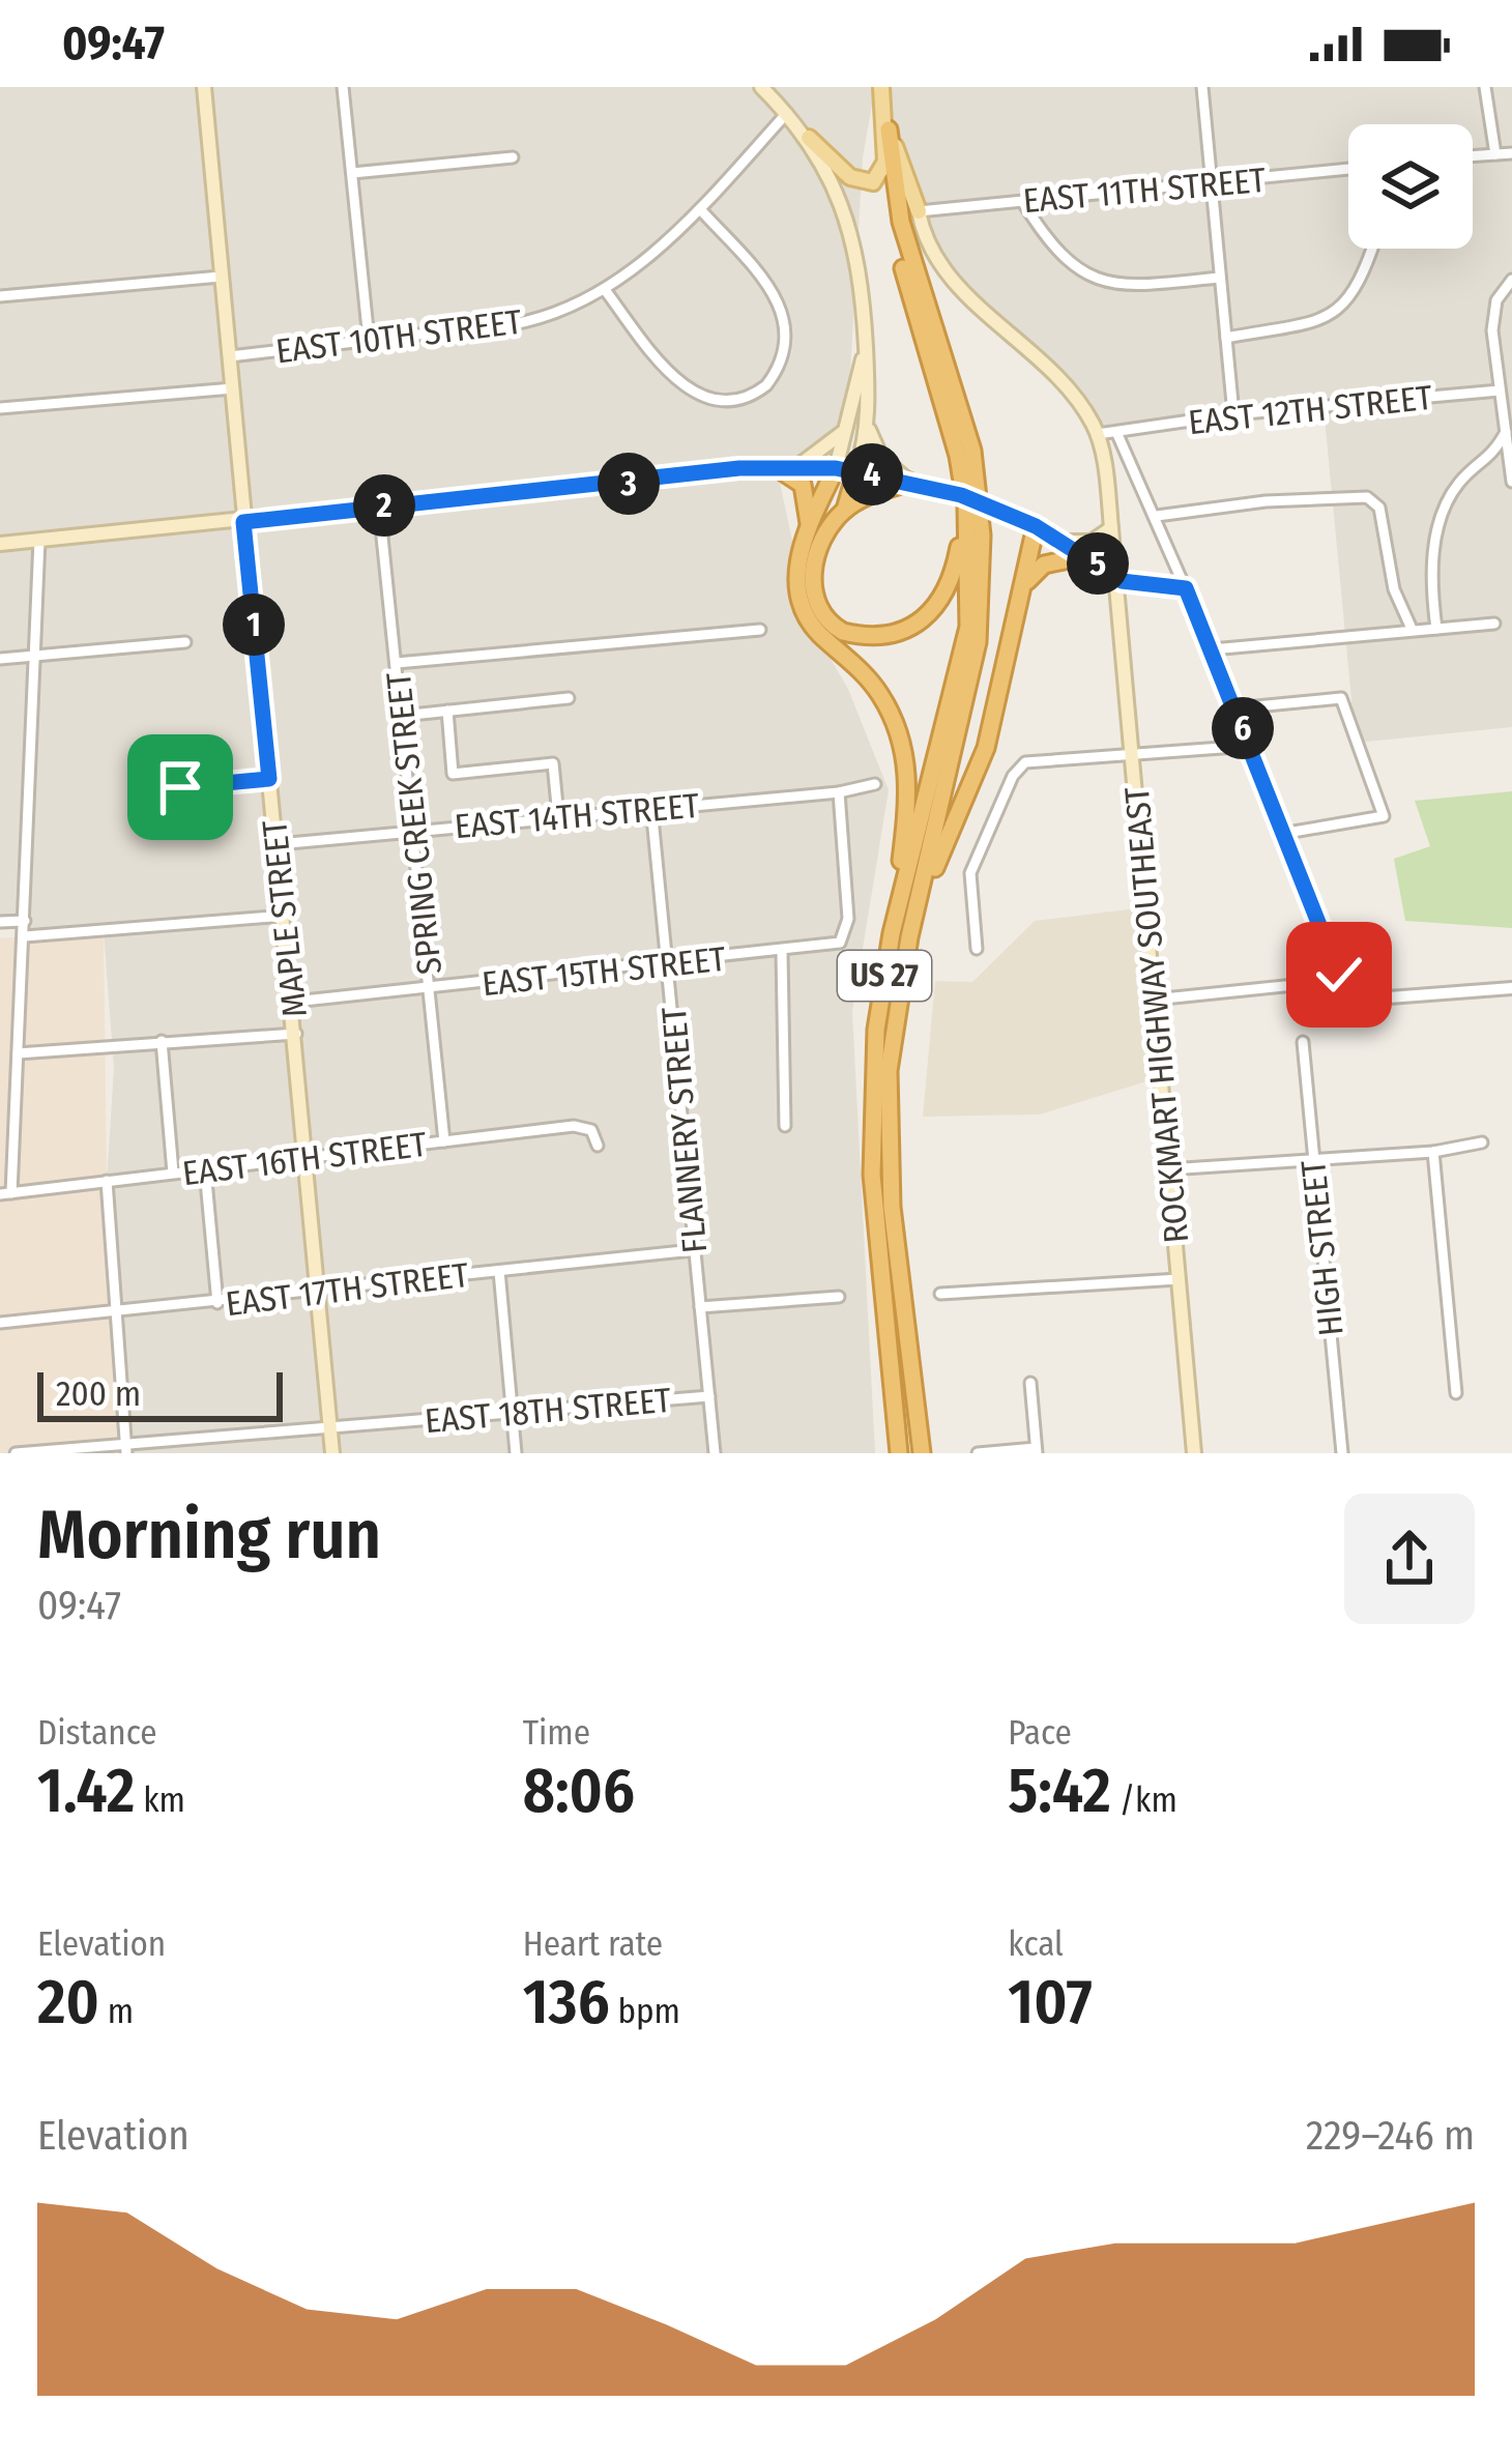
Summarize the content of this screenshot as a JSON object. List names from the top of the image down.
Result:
{
  "streets": {
    "highway": ["US 27"],
    "main road": ["MAPLE STREET", "ROCKMART HIGHWAY SOUTHEAST"],
    "street": [
      "EAST 11TH STREET",
      "EAST 10TH STREET",
      "EAST 12TH STREET",
      "EAST 14TH STREET",
      "SPRING CREEK STREET",
      "EAST 15TH STREET",
      "FLANNERY STREET",
      "EAST 16TH STREET",
      "HIGH STREET",
      "EAST 17TH STREET",
      "EAST 18TH STREET"
    ]
  },
  "crossings": [
    ["EAST 10TH STREET", "MAPLE STREET"],
    ["EAST 12TH STREET", "ROCKMART HIGHWAY SOUTHEAST"],
    ["EAST 14TH STREET", "SPRING CREEK STREET"],
    ["EAST 14TH STREET", "MAPLE STREET"],
    ["EAST 14TH STREET", "EAST 15TH STREET"],
    ["EAST 14TH STREET", "FLANNERY STREET"],
    ["SPRING CREEK STREET", "EAST 15TH STREET"],
    ["SPRING CREEK STREET", "EAST 16TH STREET"],
    ["MAPLE STREET", "EAST 15TH STREET"],
    ["MAPLE STREET", "EAST 16TH STREET"],
    ["MAPLE STREET", "EAST 17TH STREET"],
    ["MAPLE STREET", "EAST 18TH STREET"],
    ["EAST 15TH STREET", "FLANNERY STREET"],
    ["FLANNERY STREET", "EAST 17TH STREET"],
    ["FLANNERY STREET", "EAST 18TH STREET"]
  ],
  "scale_bar": "200 m",
  "page": {
    "status": "09:47",
    "pins": [
      "4",
      "3",
      "2",
      "5",
      "1",
      "6"
    ],
    "scale": "200 m",
    "heading": ["Morning run", "09:47"],
    "stats": [
      ["Distance", "1.42 km"],
      ["Time", "8:06"],
      ["Pace", "5:42 /km"],
      ["Elevation", "20 m"],
      ["Heart rate", "136 bpm"],
      ["kcal", "107"]
    ],
    "chart": ["Elevation", "229–246 m"]
  }
}
